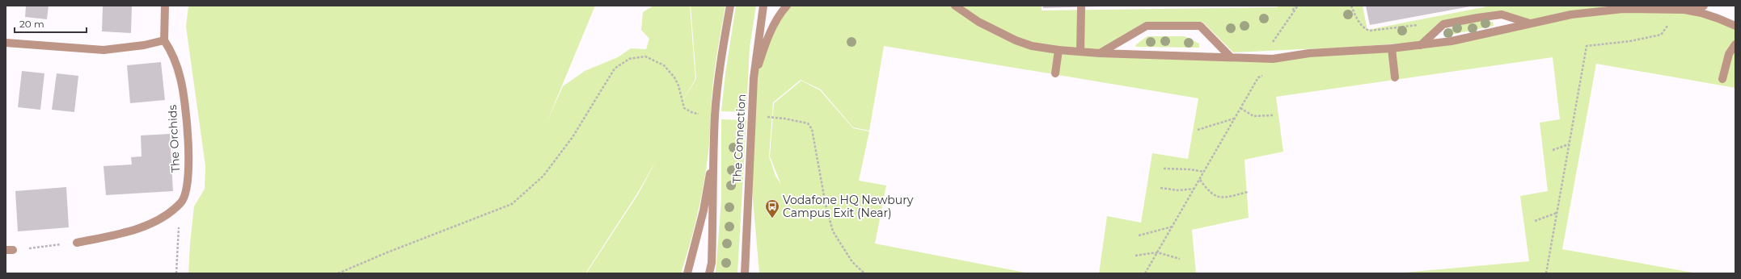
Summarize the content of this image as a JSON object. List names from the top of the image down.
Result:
{
  "streets": {
    "street": ["The Orchids", "The Connection"]
  },
  "places": {
    "bus stop": ["Vodafone HQ Newbury Campus Exit (Near)"]
  },
  "scale_bar": "20 m"
}
